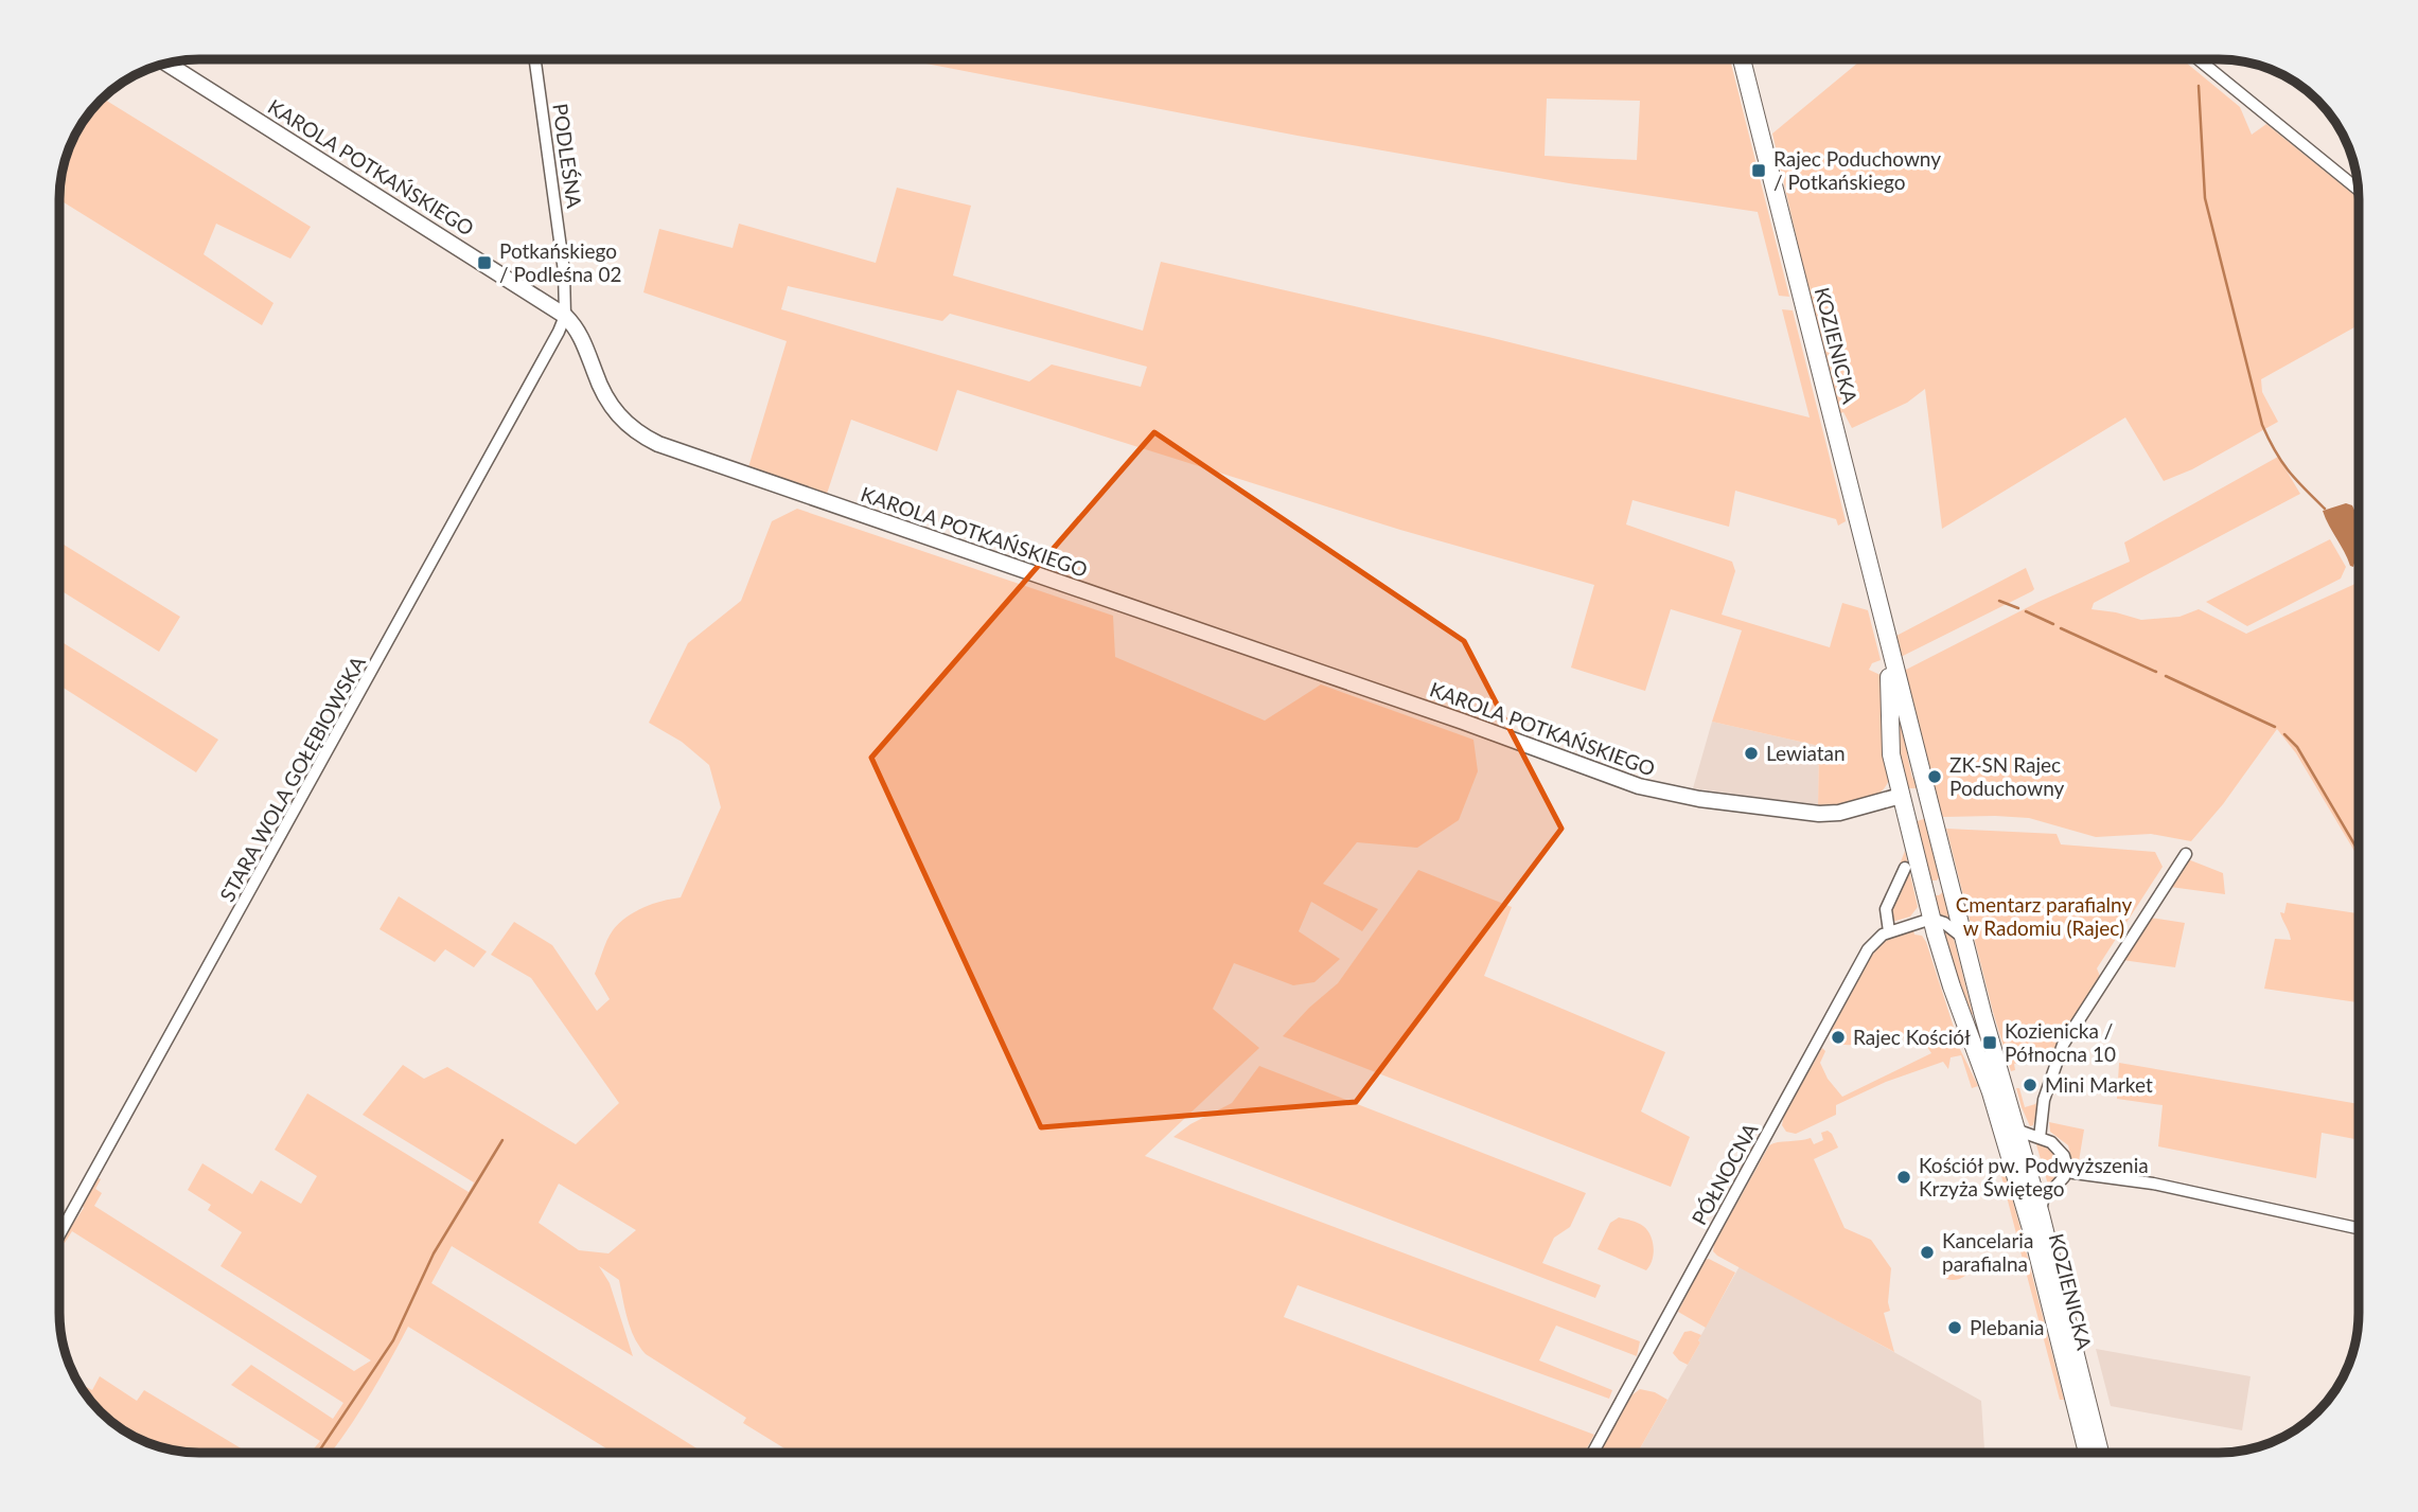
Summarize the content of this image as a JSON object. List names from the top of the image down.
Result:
{
  "streets": {
    "main road": ["KOZIENICKA"],
    "street": [
      "PODLEŚNA",
      "KAROLA POTKAŃSKIEGO",
      "STARA WOLA GOŁĘBIOWSKA",
      "PÓŁNOCNA"
    ]
  },
  "crossings": [
    ["PODLEŚNA", "KAROLA POTKAŃSKIEGO"],
    ["PODLEŚNA", "STARA WOLA GOŁĘBIOWSKA"],
    ["KAROLA POTKAŃSKIEGO", "KOZIENICKA"],
    ["KAROLA POTKAŃSKIEGO", "STARA WOLA GOŁĘBIOWSKA"],
    ["KOZIENICKA", "PÓŁNOCNA"]
  ],
  "parks": ["Cmentarz parafialny w Radomiu (Rajec)"],
  "places": {
    "transit": ["Rajec Poduchowny / Potkańskiego", "Potkańskiego / Podleśna 02", "Kozienicka / Północna 10"],
    "other": [
      "Lewiatan",
      "ZK-SN Rajec Poduchowny",
      "Rajec Kościół",
      "Mini Market",
      "Kościół pw. Podwyższenia Krzyża Świętego",
      "Kancelaria parafialna",
      "Plebania"
    ]
  }
}
